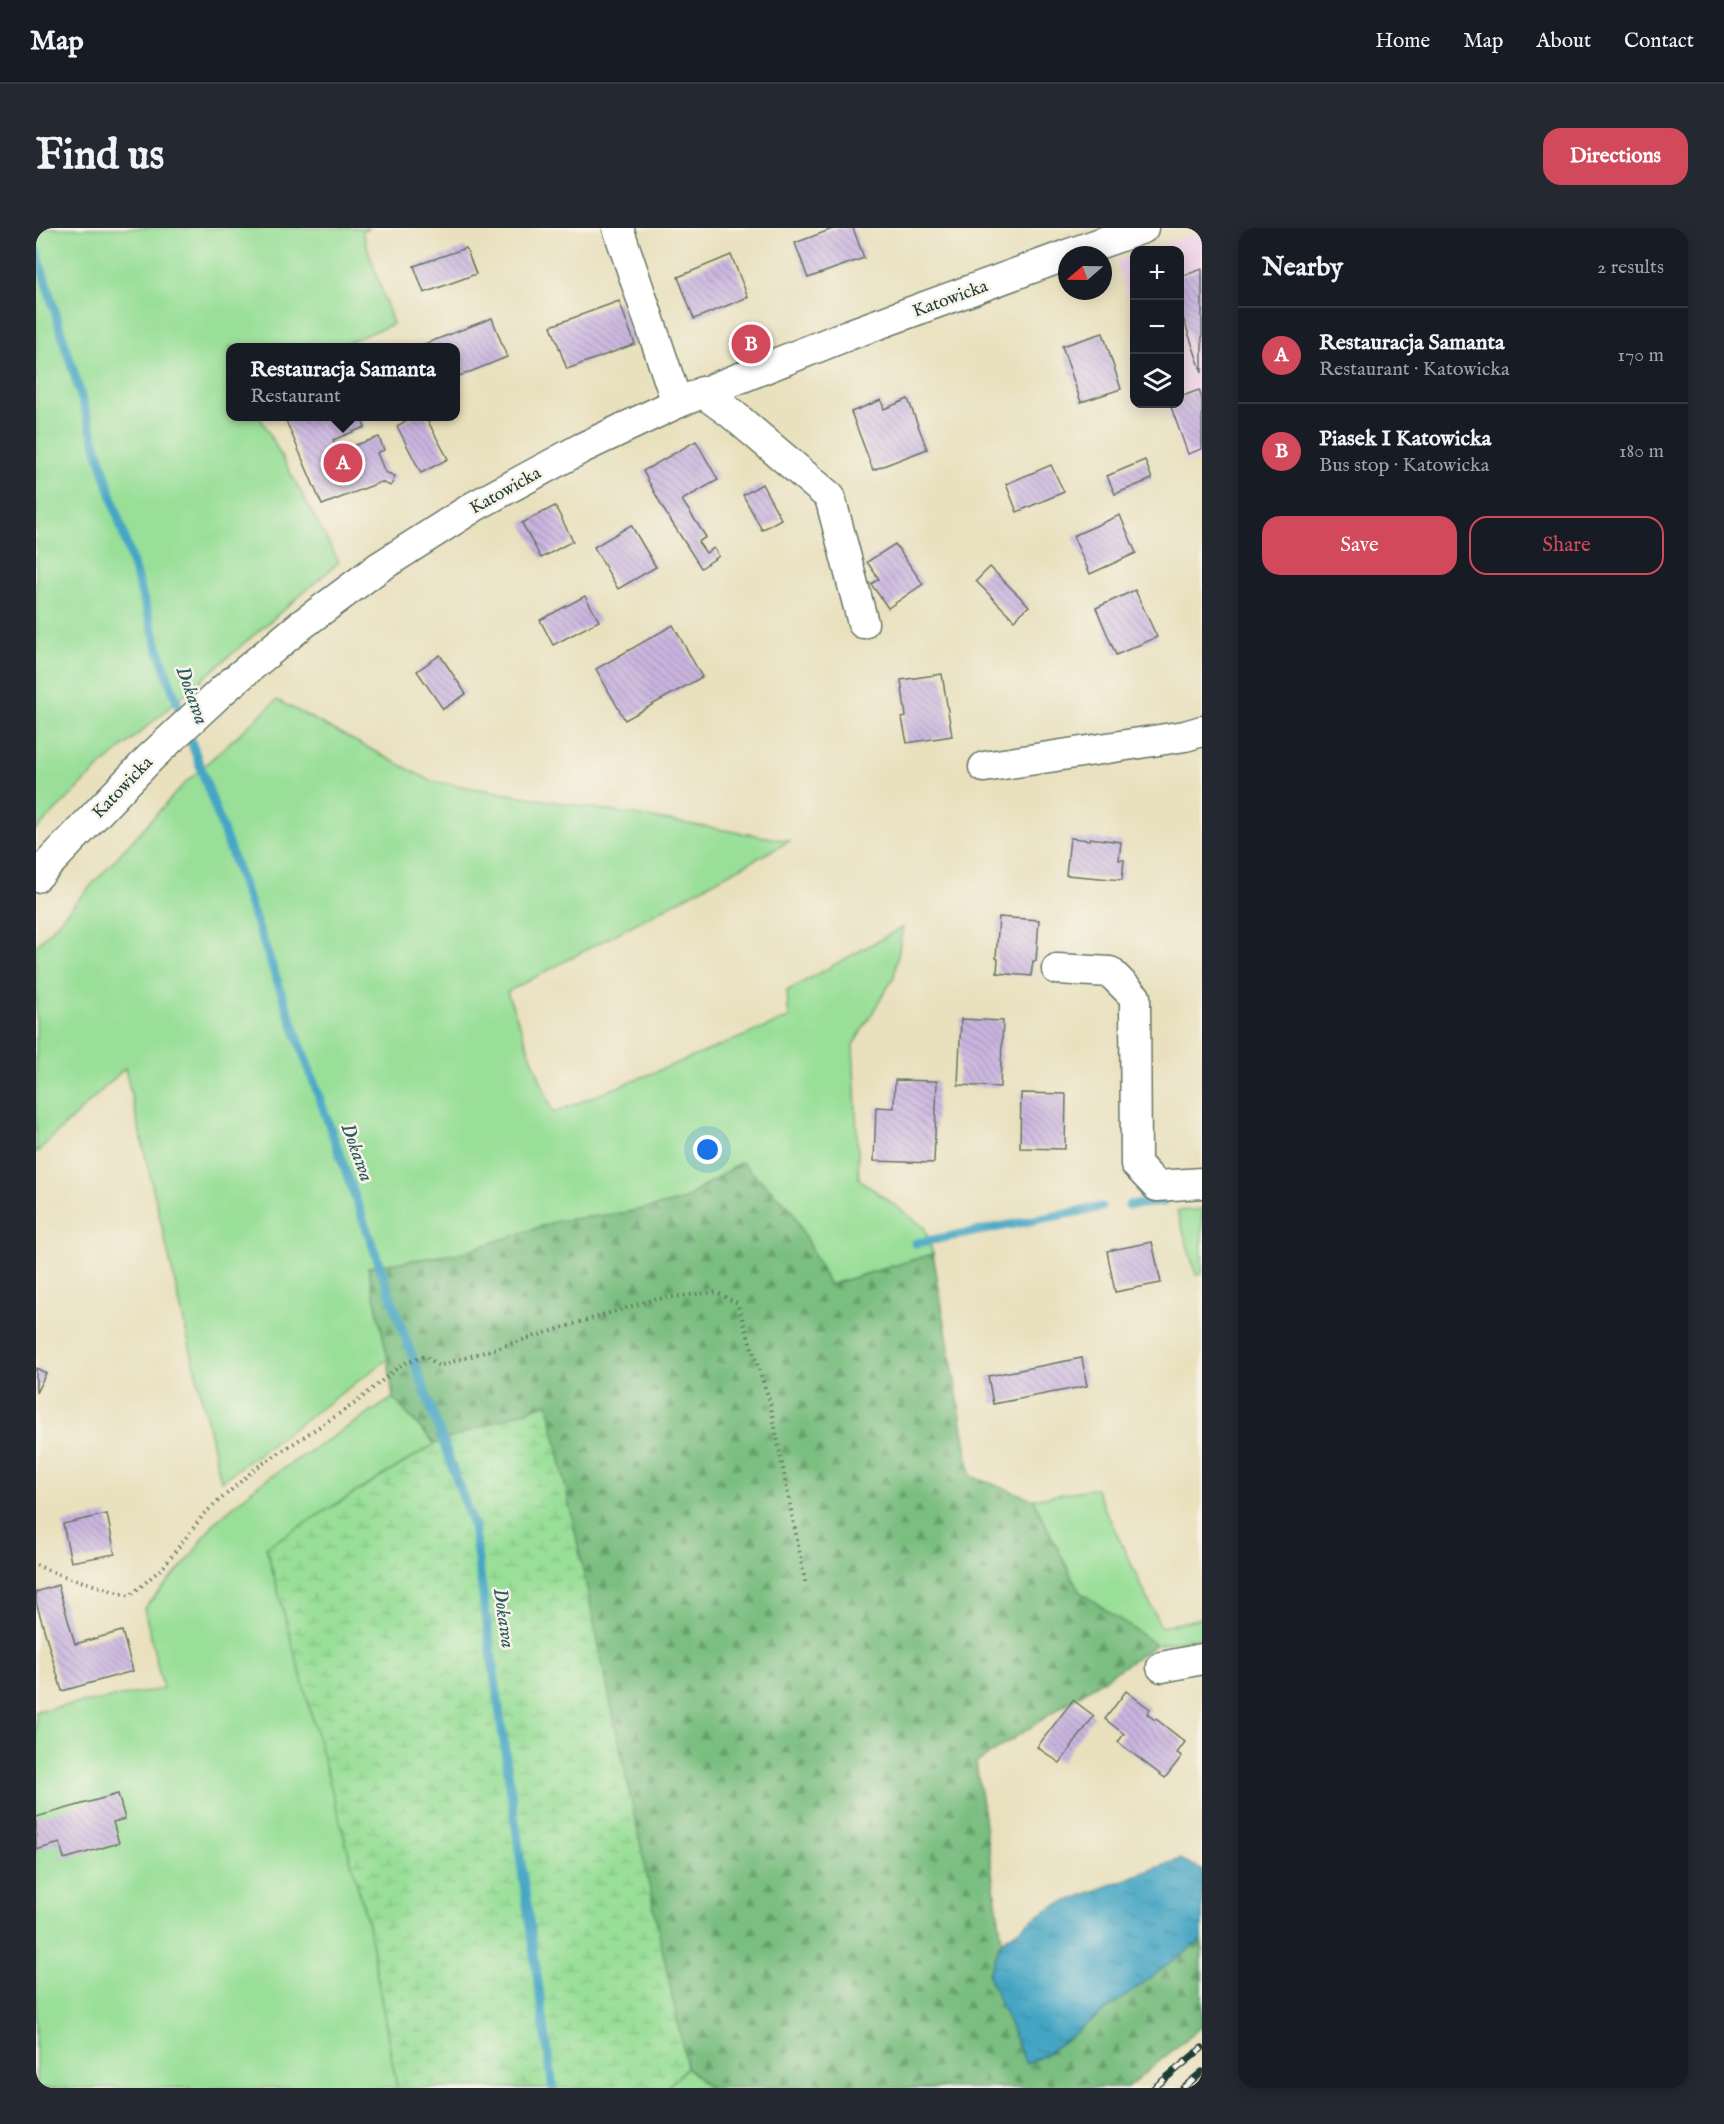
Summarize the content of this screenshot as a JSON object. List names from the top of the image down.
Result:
{
  "streets": {
    "street": ["Katowicka"]
  },
  "water": ["Dokawa"],
  "north": "left",
  "page": {
    "header": "Map",
    "nav": [
      "Home",
      "Map",
      "About",
      "Contact"
    ],
    "buttons": [
      "Directions",
      ["Save", "Share"]
    ],
    "title": "Find us",
    "heading": ["Nearby", "2 results"],
    "map_buttons": ["+", "−"],
    "list": [
      {
        "mark": "A",
        "name": "Restauracja Samanta",
        "note": "Restaurant · Katowicka",
        "value": "170 m"
      },
      {
        "mark": "B",
        "name": "Piasek I Katowicka",
        "note": "Bus stop · Katowicka",
        "value": "180 m"
      }
    ],
    "pins": ["B", "A"],
    "popup": ["Restauracja Samanta", "Restaurant"]
  }
}
